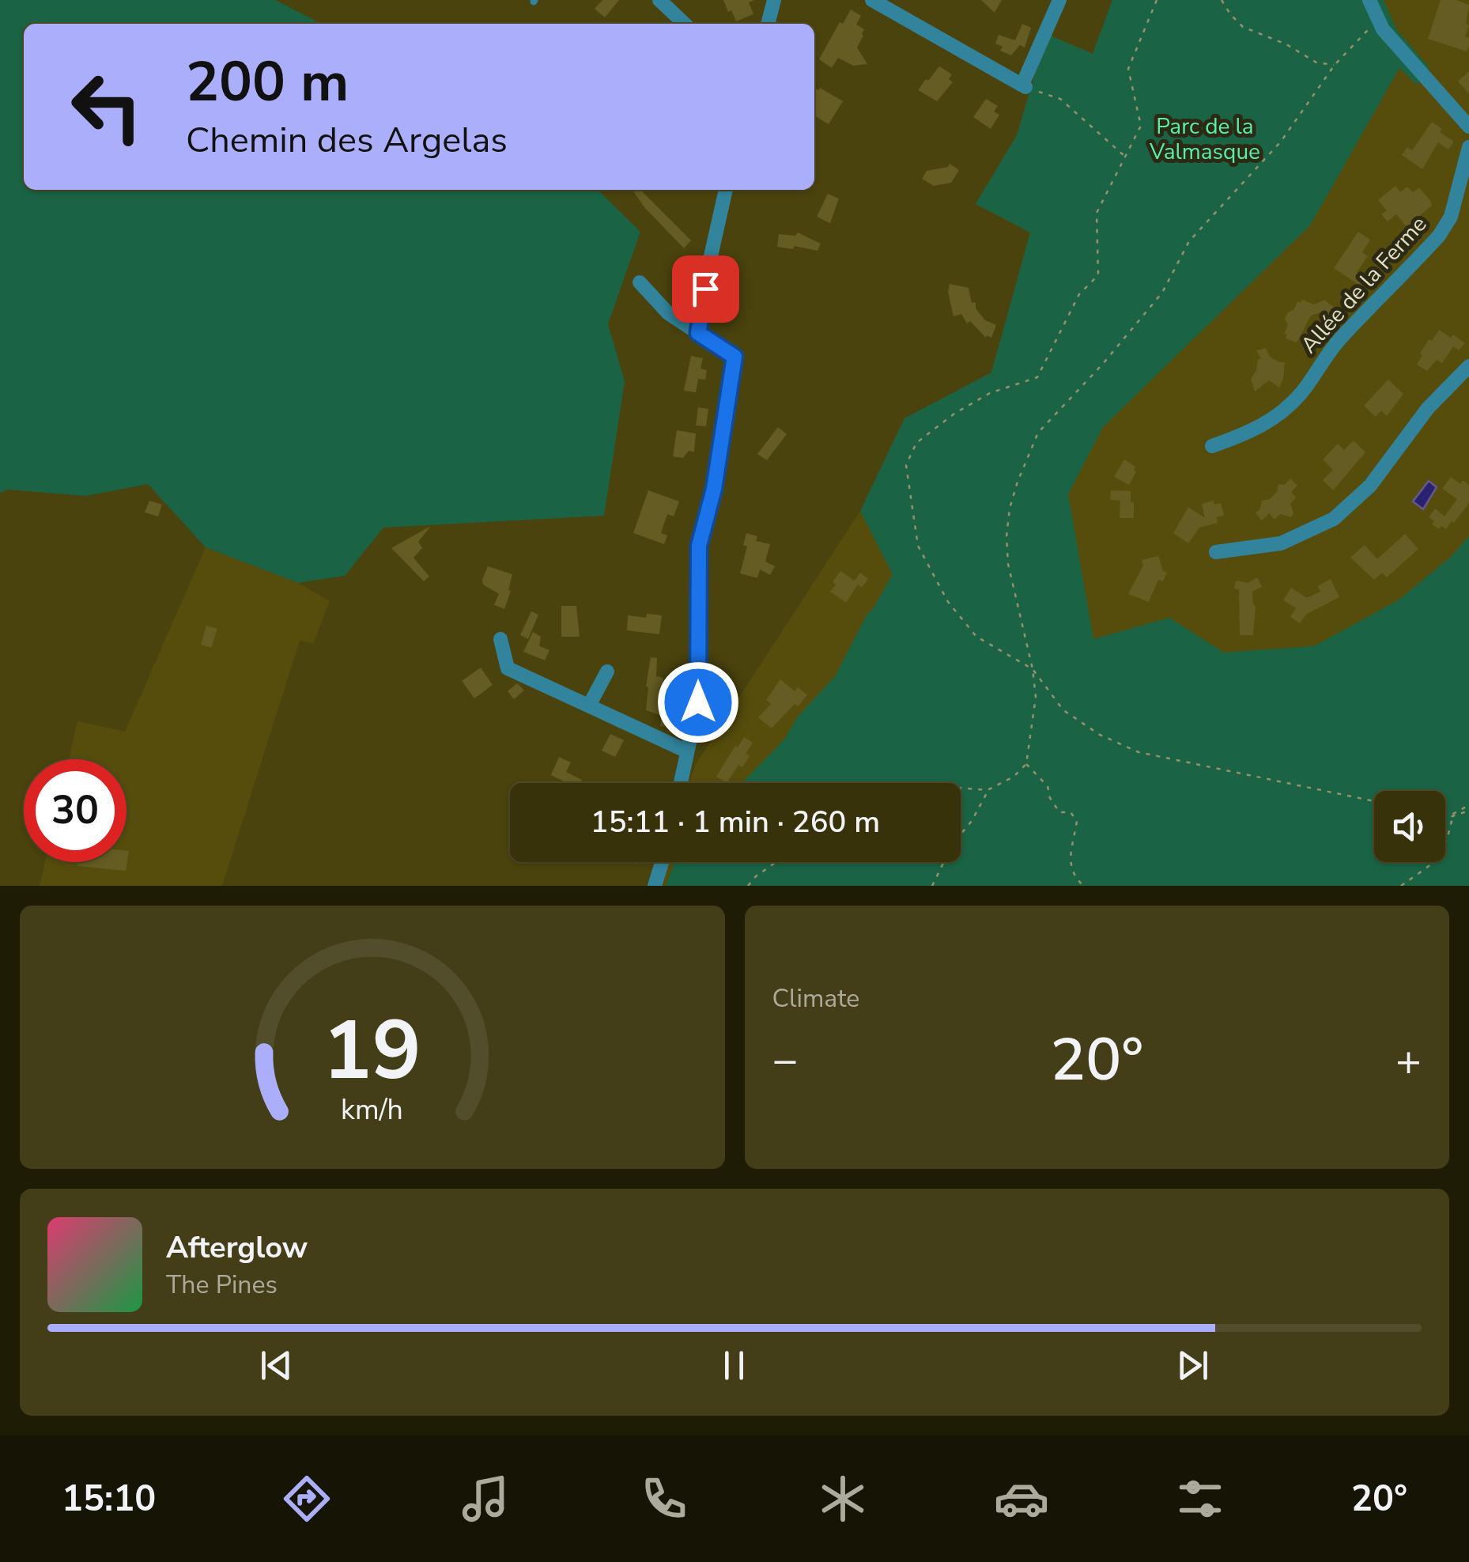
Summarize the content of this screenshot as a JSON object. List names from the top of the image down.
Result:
{
  "streets": {
    "street": ["Allée de la Ferme"]
  },
  "parks": ["Parc de la Valmasque"],
  "page": {
    "turn": ["200 m", "Chemin des Argelas"],
    "limit": "30",
    "trip": "15:11 · 1 min · 260 m",
    "tile": "Climate",
    "heat": ["−", "20°", "+"],
    "song": ["Afterglow", "The Pines"],
    "tabs": ["15:10", "20°"],
    "gauge": ["19", "km/h"]
  }
}
